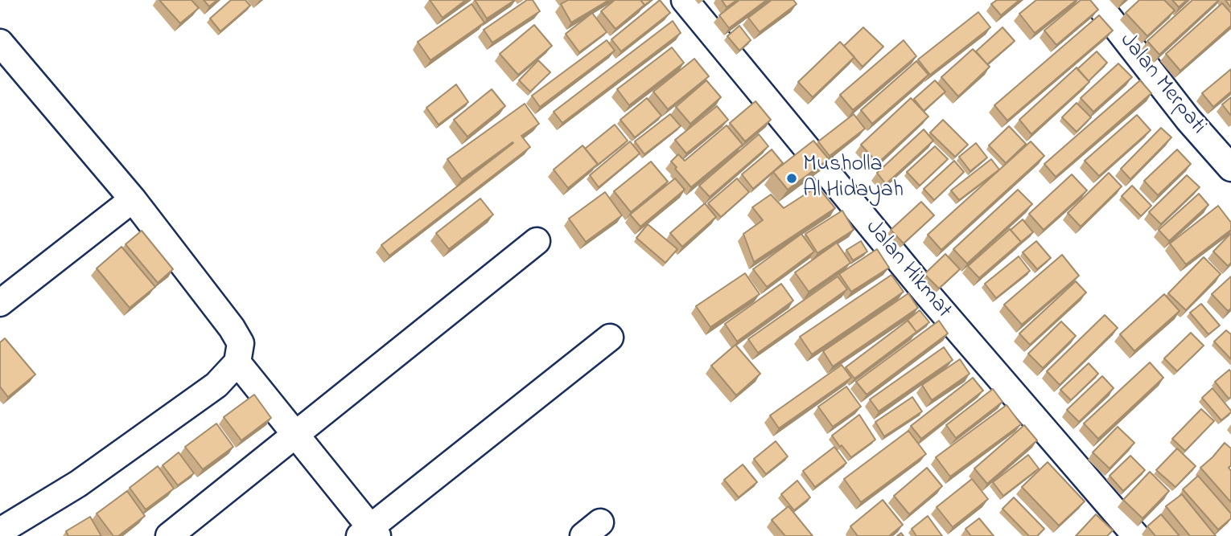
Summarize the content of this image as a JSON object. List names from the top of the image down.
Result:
{
  "streets": {
    "street": ["Jalan Merpati", "Jalan Hikmat"]
  },
  "places": ["Musholla Al Hidayah"]
}
